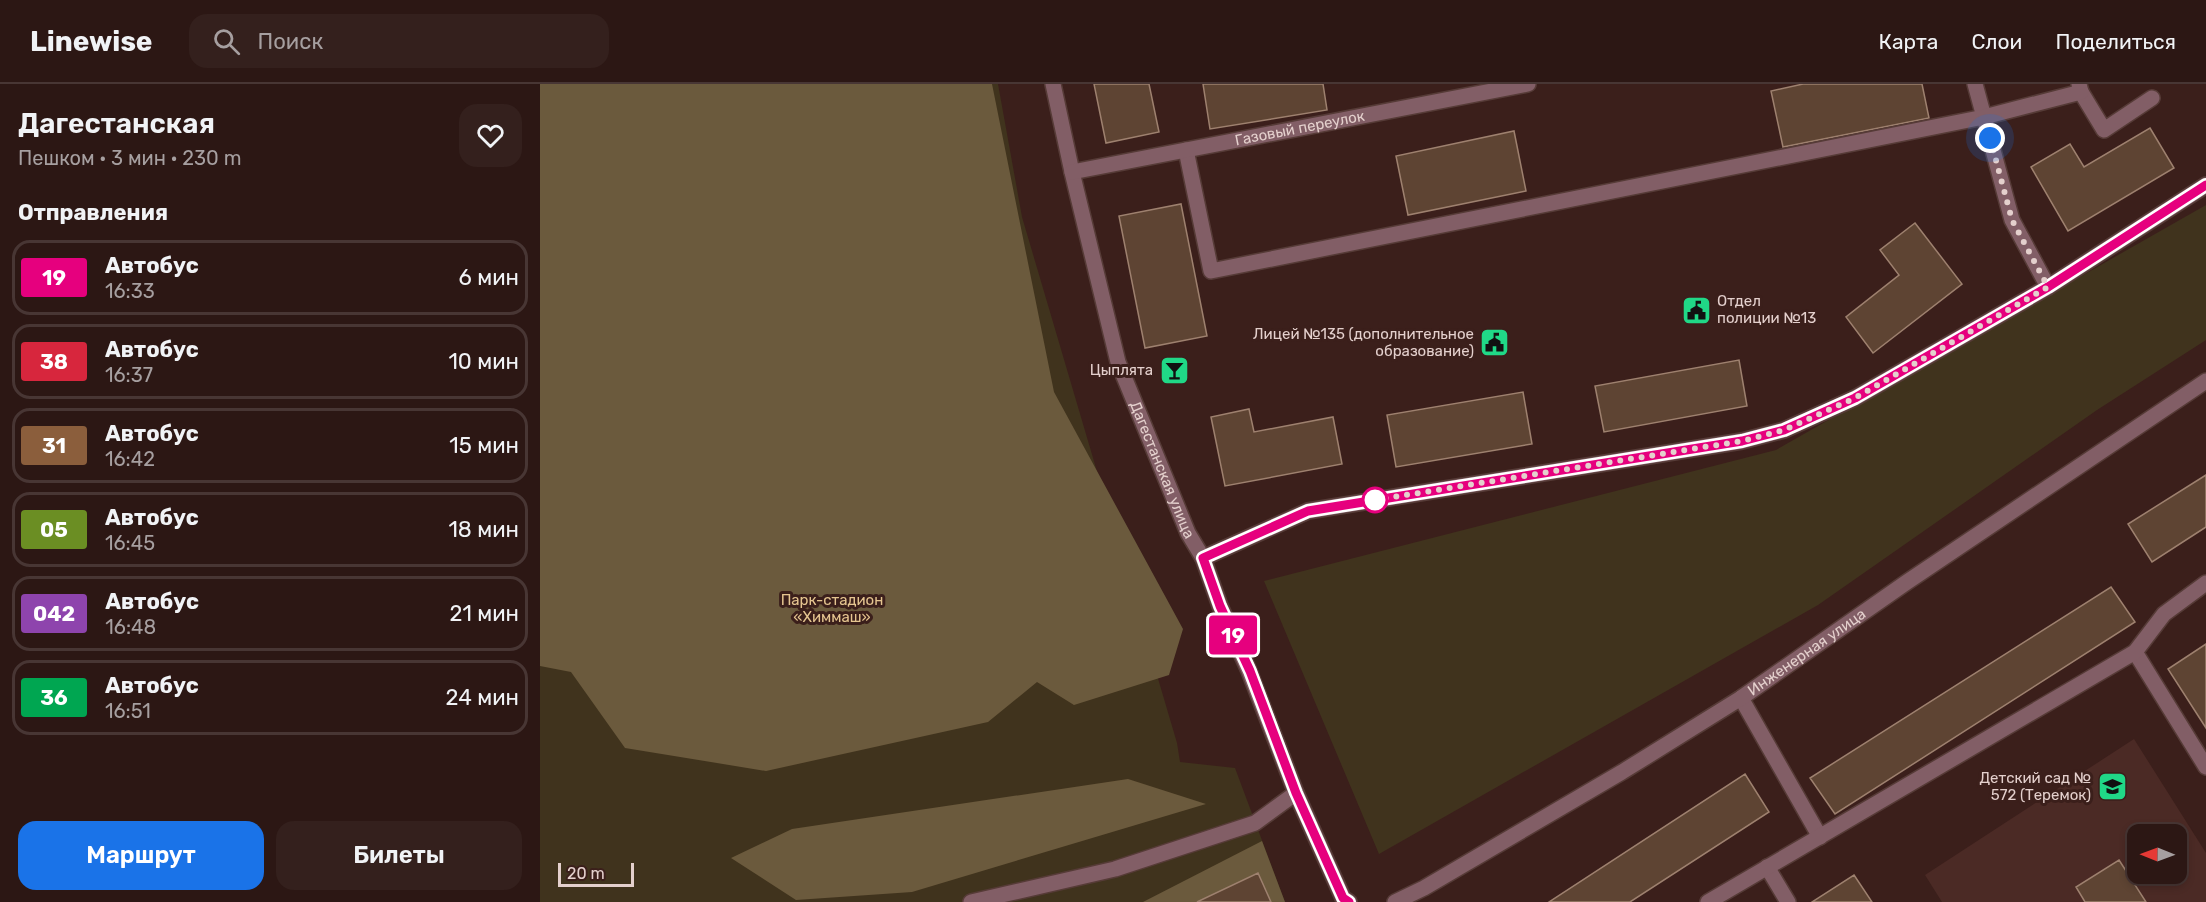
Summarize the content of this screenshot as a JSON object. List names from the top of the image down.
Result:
{
  "streets": {
    "street": ["Газовый переулок", "Дагестанская улица", "Инженерная улица"]
  },
  "crossings": [
    ["Газовый переулок", "Дагестанская улица"]
  ],
  "parks": ["Парк-стадион «Химмаш»"],
  "places": {
    "public building": ["Отдел полиции №13", "Лицей №135 (дополнительное образование)"],
    "bar": ["Цыплята"],
    "school or university": ["Детский сад № 572 (Теремок)"]
  },
  "lines": ["bus line 19"],
  "scale_bar": "20 m",
  "north": "left",
  "page": {
    "header": "Linewise",
    "search": "Поиск",
    "nav": ["Карта", "Слои", "Поделиться"],
    "heading": [
      ["Дагестанская", "Пешком · 3 мин · 230 m"],
      "Отправления"
    ],
    "on_map": "19",
    "list": [
      {
        "mark": "19",
        "name": "Автобус",
        "note": "16:33",
        "value": "6 мин"
      },
      {
        "mark": "38",
        "name": "Автобус",
        "note": "16:37",
        "value": "10 мин"
      },
      {
        "mark": "31",
        "name": "Автобус",
        "note": "16:42",
        "value": "15 мин"
      },
      {
        "mark": "05",
        "name": "Автобус",
        "note": "16:45",
        "value": "18 мин"
      },
      {
        "mark": "042",
        "name": "Автобус",
        "note": "16:48",
        "value": "21 мин"
      },
      {
        "mark": "36",
        "name": "Автобус",
        "note": "16:51",
        "value": "24 мин"
      }
    ],
    "buttons": ["Маршрут", "Билеты"],
    "scale": "20 m"
  }
}
